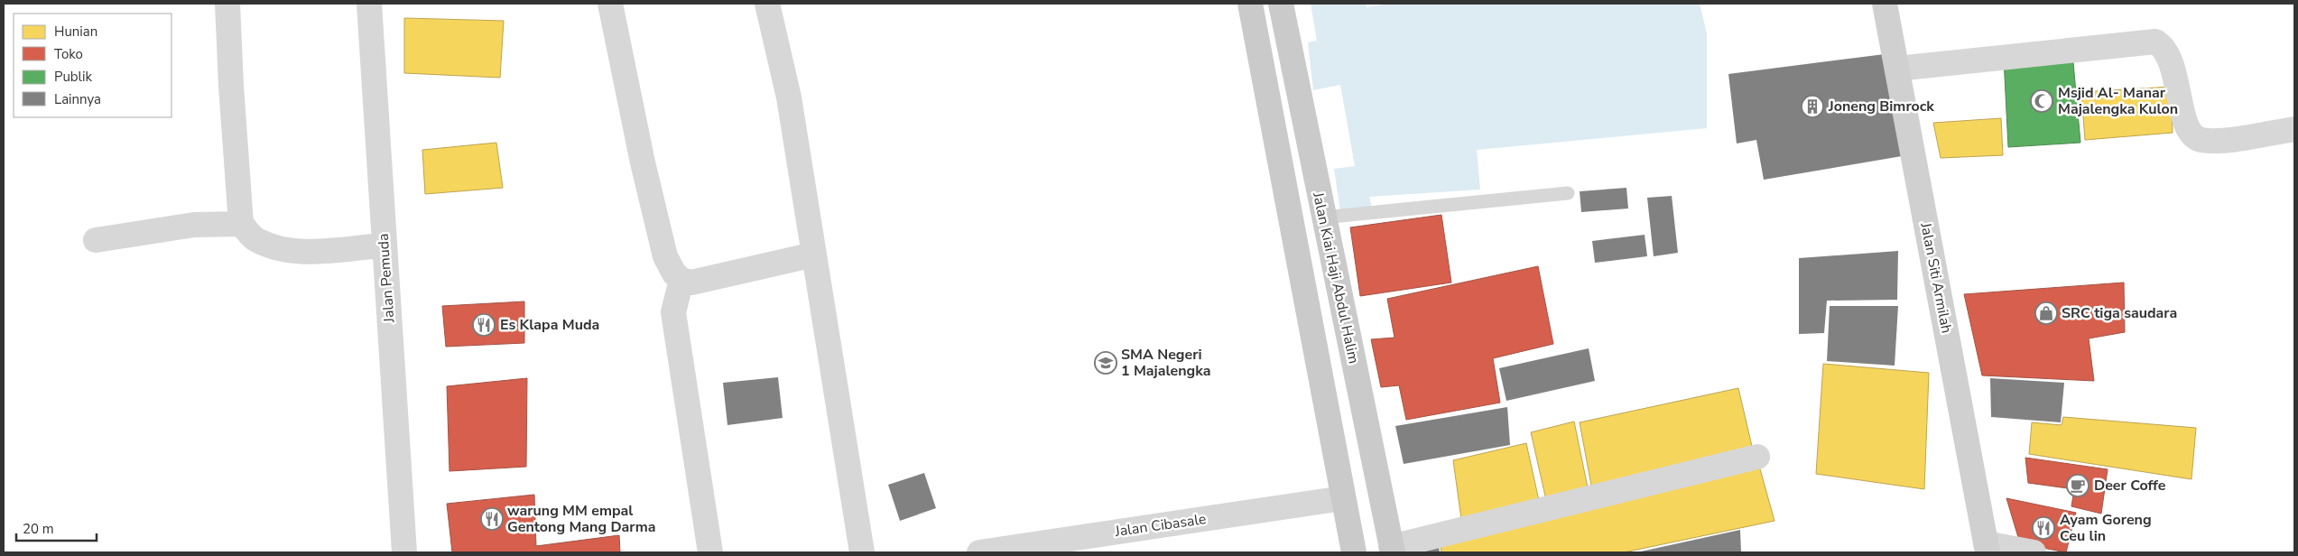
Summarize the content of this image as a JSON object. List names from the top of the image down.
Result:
{
  "streets": {
    "main road": ["Jalan Kiai Haji Abdul Halim", "Jalan Siti Armilah"],
    "street": ["Jalan Pemuda", "Jalan Cibasale"]
  },
  "places": {
    "mosque": ["Msjid Al- Manar Majalengka Kulon"],
    "building": ["Joneng Bimrock"],
    "shop": ["SRC tiga saudara"],
    "restaurant": ["Es Klapa Muda", "warung MM empal Gentong Mang Darma", "Ayam Goreng Ceu lin"],
    "school or university": ["SMA Negeri 1 Majalengka"],
    "cafe": ["Deer Coffe"]
  },
  "legend": [
    "Hunian",
    "Toko",
    "Publik",
    "Lainnya"
  ],
  "scale_bar": "20 m"
}
